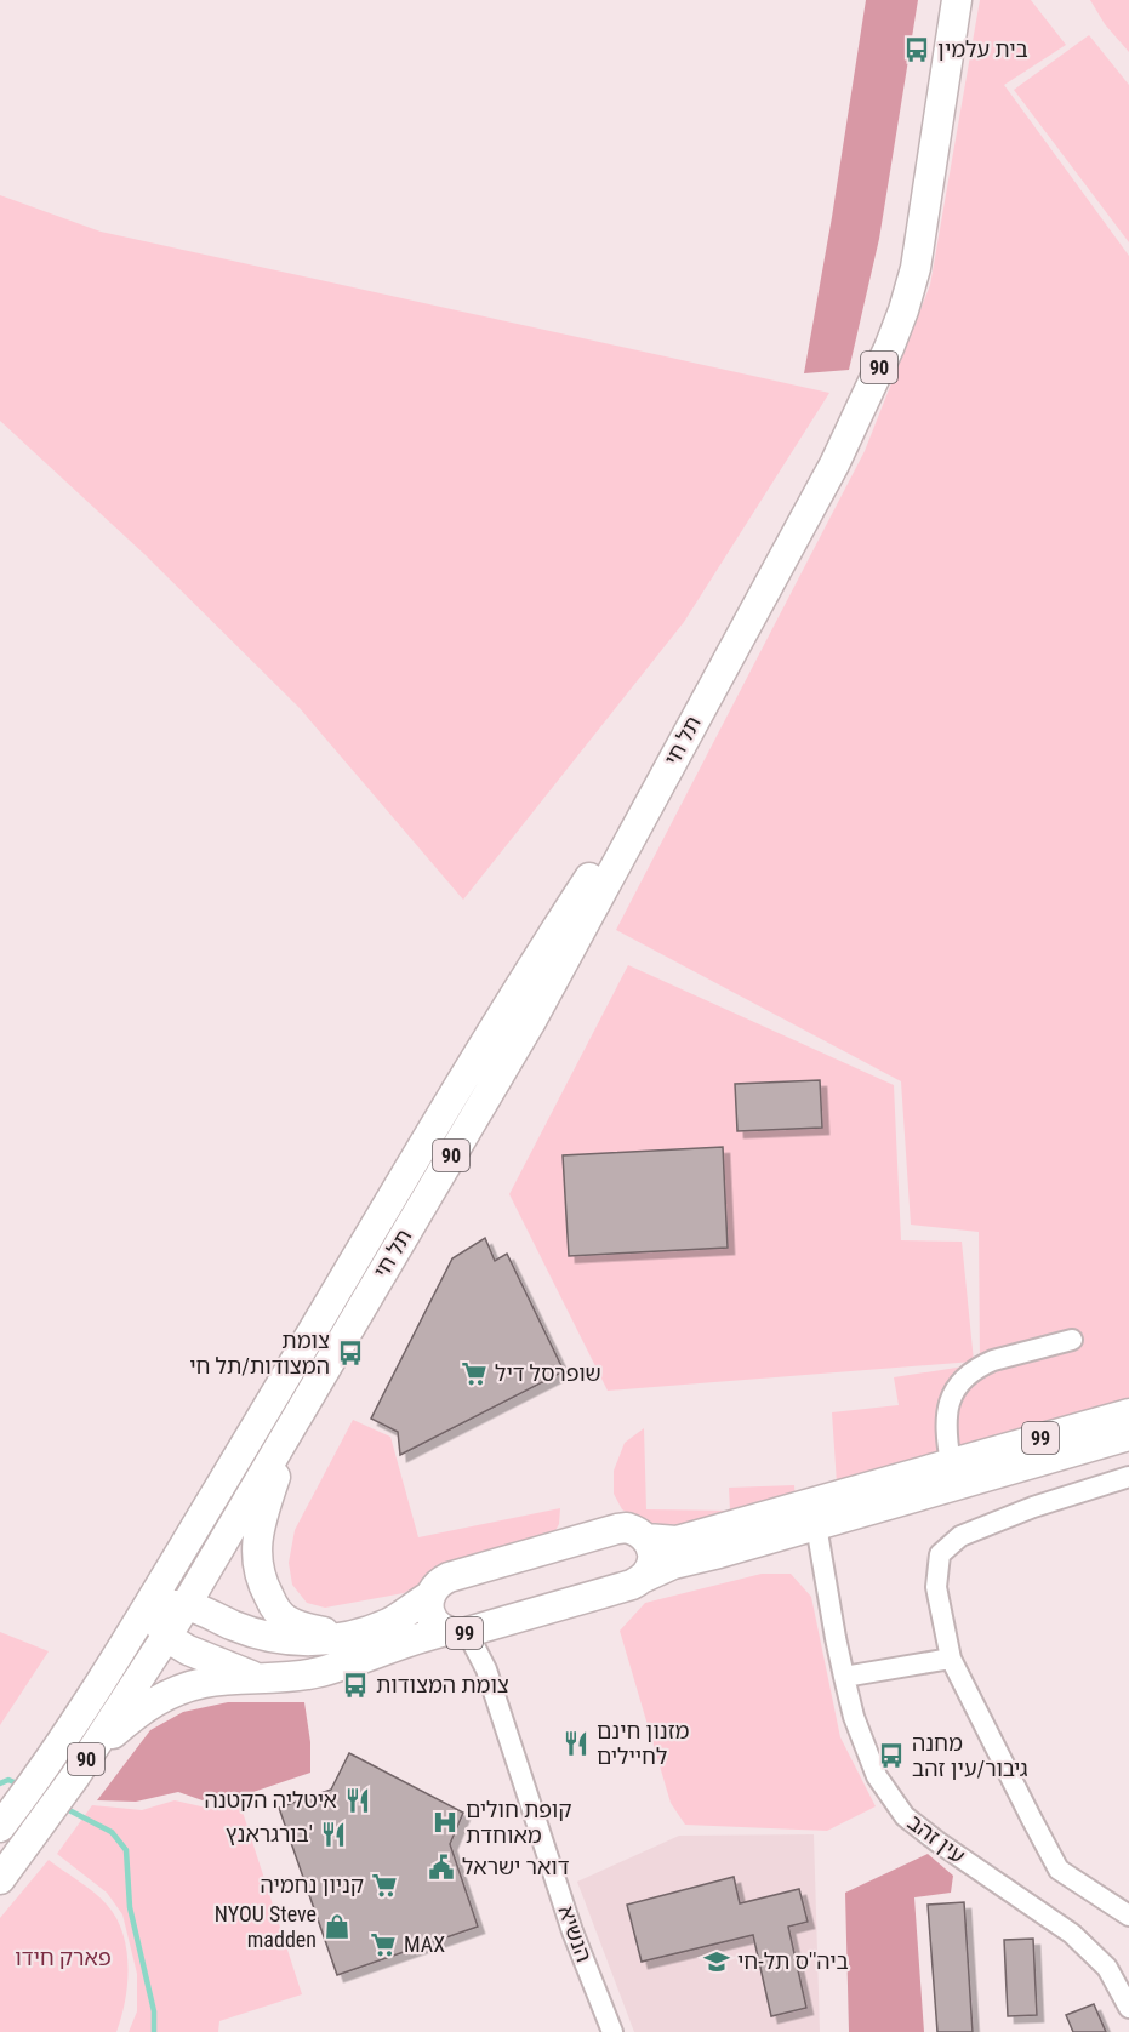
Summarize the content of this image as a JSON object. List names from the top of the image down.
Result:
{
  "streets": {
    "highway": ["90", "תל חי", "99"],
    "street": ["עין זהב", "הנשיא"]
  },
  "crossings": [
    ["90", "תל חי"],
    ["תל חי", "99"],
    ["99", "עין זהב"],
    ["99", "הנשיא"]
  ],
  "parks": ["פארק חידו"],
  "places": {
    "bus stop": [
      "בית עלמין",
      "צומת המצודות/תל חי",
      "צומת המצודות",
      "מחנה גיבור/עין זהב"
    ],
    "supermarket": ["שופרסל דיל", "קניון נחמיה", "MAX"],
    "restaurant": ["מזנון חינם לחיילים", "איטליה הקטנה", "בורגראנץ'"],
    "hospital": ["קופת חולים מאוחדת"],
    "public building": ["דואר ישראל"],
    "shop": ["NYOU Steve madden"],
    "school or university": ["ביה''ס תל-חי"]
  }
}
